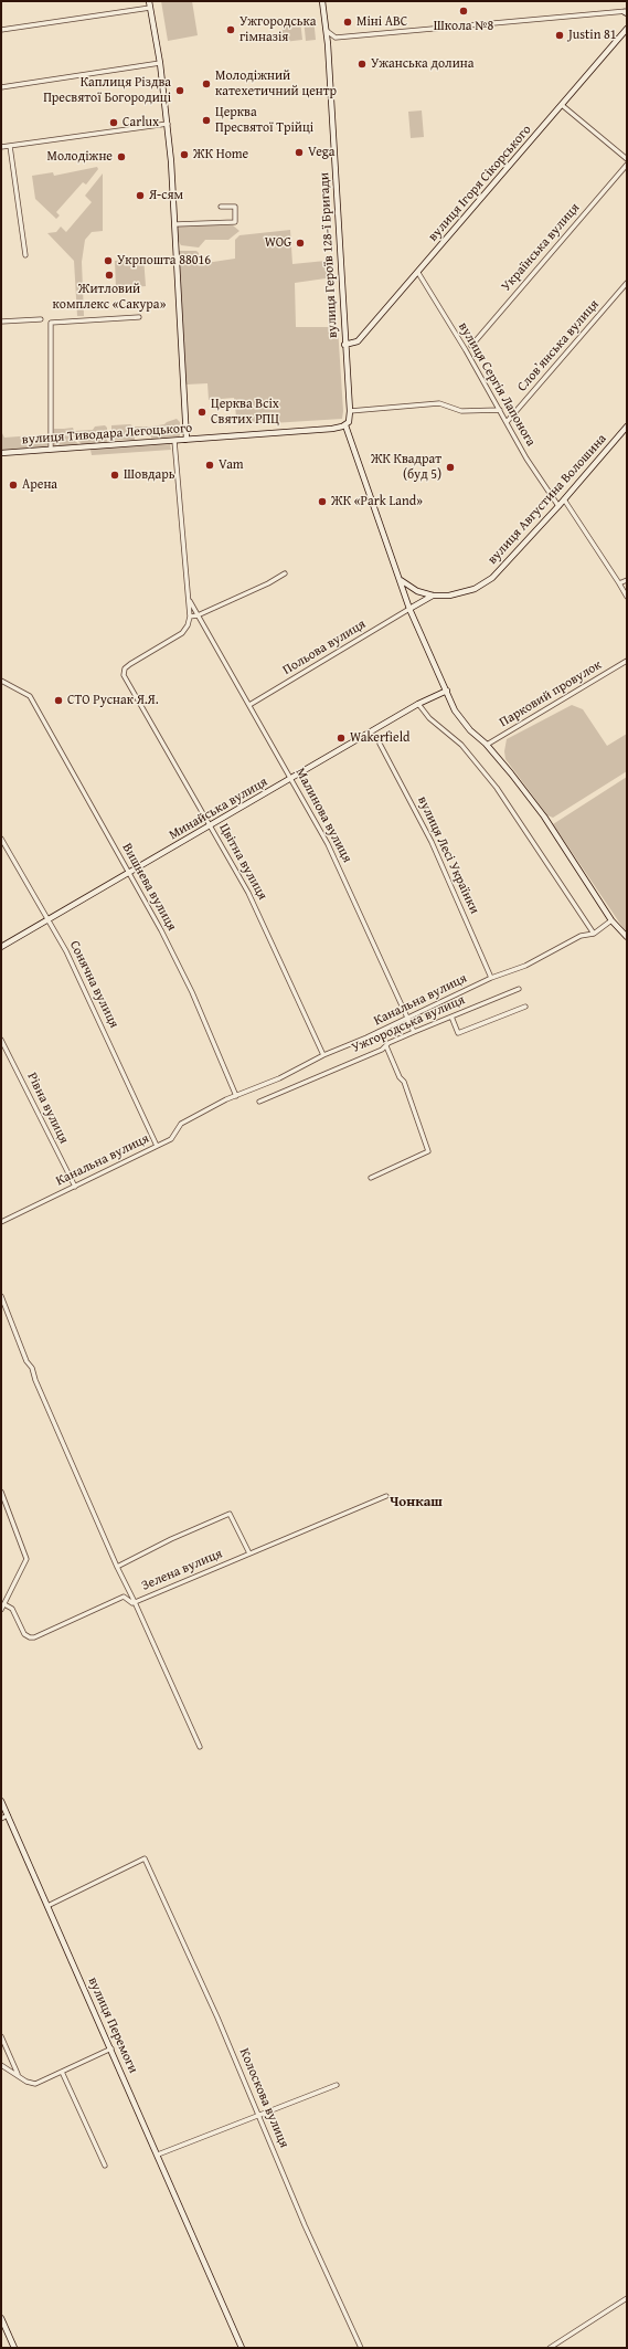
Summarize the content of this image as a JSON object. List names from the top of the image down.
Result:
{
  "streets": {
    "street": [
      "вулиця Ігоря Сікорського",
      "Українська вулиця",
      "вулиця Героїв 128-ї Бригади",
      "Словʼянська вулиця",
      "вулиця Сергія Лапонога",
      "вулиця Тиводара Легоцького",
      "вулиця Августина Волошина",
      "Польова вулиця",
      "Парковий провулок",
      "Минайська вулиця",
      "Малинова вулиця",
      "вулиця Лесі Українки",
      "Цвітна вулиця",
      "Вишнева вулиця",
      "Сонячна вулиця",
      "Канальна вулиця",
      "Ужгородська вулиця",
      "Рівна вулиця",
      "Зелена вулиця",
      "вулиця Перемоги",
      "Колоскова вулиця"
    ]
  },
  "crossings": [
    ["вулиця Ігоря Сікорського", "вулиця Героїв 128-ї Бригади"],
    ["вулиця Ігоря Сікорського", "вулиця Сергія Лапонога"],
    ["вулиця Героїв 128-ї Бригади", "вулиця Тиводара Легоцького"],
    ["Словʼянська вулиця", "вулиця Сергія Лапонога"],
    ["вулиця Сергія Лапонога", "вулиця Августина Волошина"],
    ["вулиця Августина Волошина", "Польова вулиця"],
    ["Польова вулиця", "Малинова вулиця"],
    ["Минайська вулиця", "Малинова вулиця"],
    ["Минайська вулиця", "Цвітна вулиця"],
    ["Минайська вулиця", "Вишнева вулиця"],
    ["Минайська вулиця", "Сонячна вулиця"],
    ["Малинова вулиця", "Канальна вулиця"],
    ["Малинова вулиця", "Ужгородська вулиця"],
    ["вулиця Лесі Українки", "Канальна вулиця"],
    ["Цвітна вулиця", "Канальна вулиця"],
    ["Вишнева вулиця", "Канальна вулиця"],
    ["Сонячна вулиця", "Канальна вулиця"],
    ["Канальна вулиця", "Рівна вулиця"],
    ["вулиця Перемоги", "Колоскова вулиця"]
  ],
  "districts": ["Чонкаш"],
  "places": [
    "Школа №8",
    "Міні ABC",
    "Ужгородська гімназія",
    "Justin 81",
    "Ужанська долина",
    "Молодіжний катехетичний центр",
    "Каплиця Різдва Пресвятої Богородиці",
    "Церква Пресвятої Трійці",
    "Carlux",
    "Vega",
    "ЖК Home",
    "Молодіжне",
    "Я-сям",
    "WOG",
    "Укрпошта 88016",
    "Житловий комплекс «Сакура»",
    "Церква Всіх Святих РПЦ",
    "Vam",
    "ЖК Квадрат (буд 5)",
    "Шовдарь",
    "Арена",
    "ЖК «Park Land»",
    "СТО Руснак Я.Я.",
    "Wakerfield"
  ]
}
